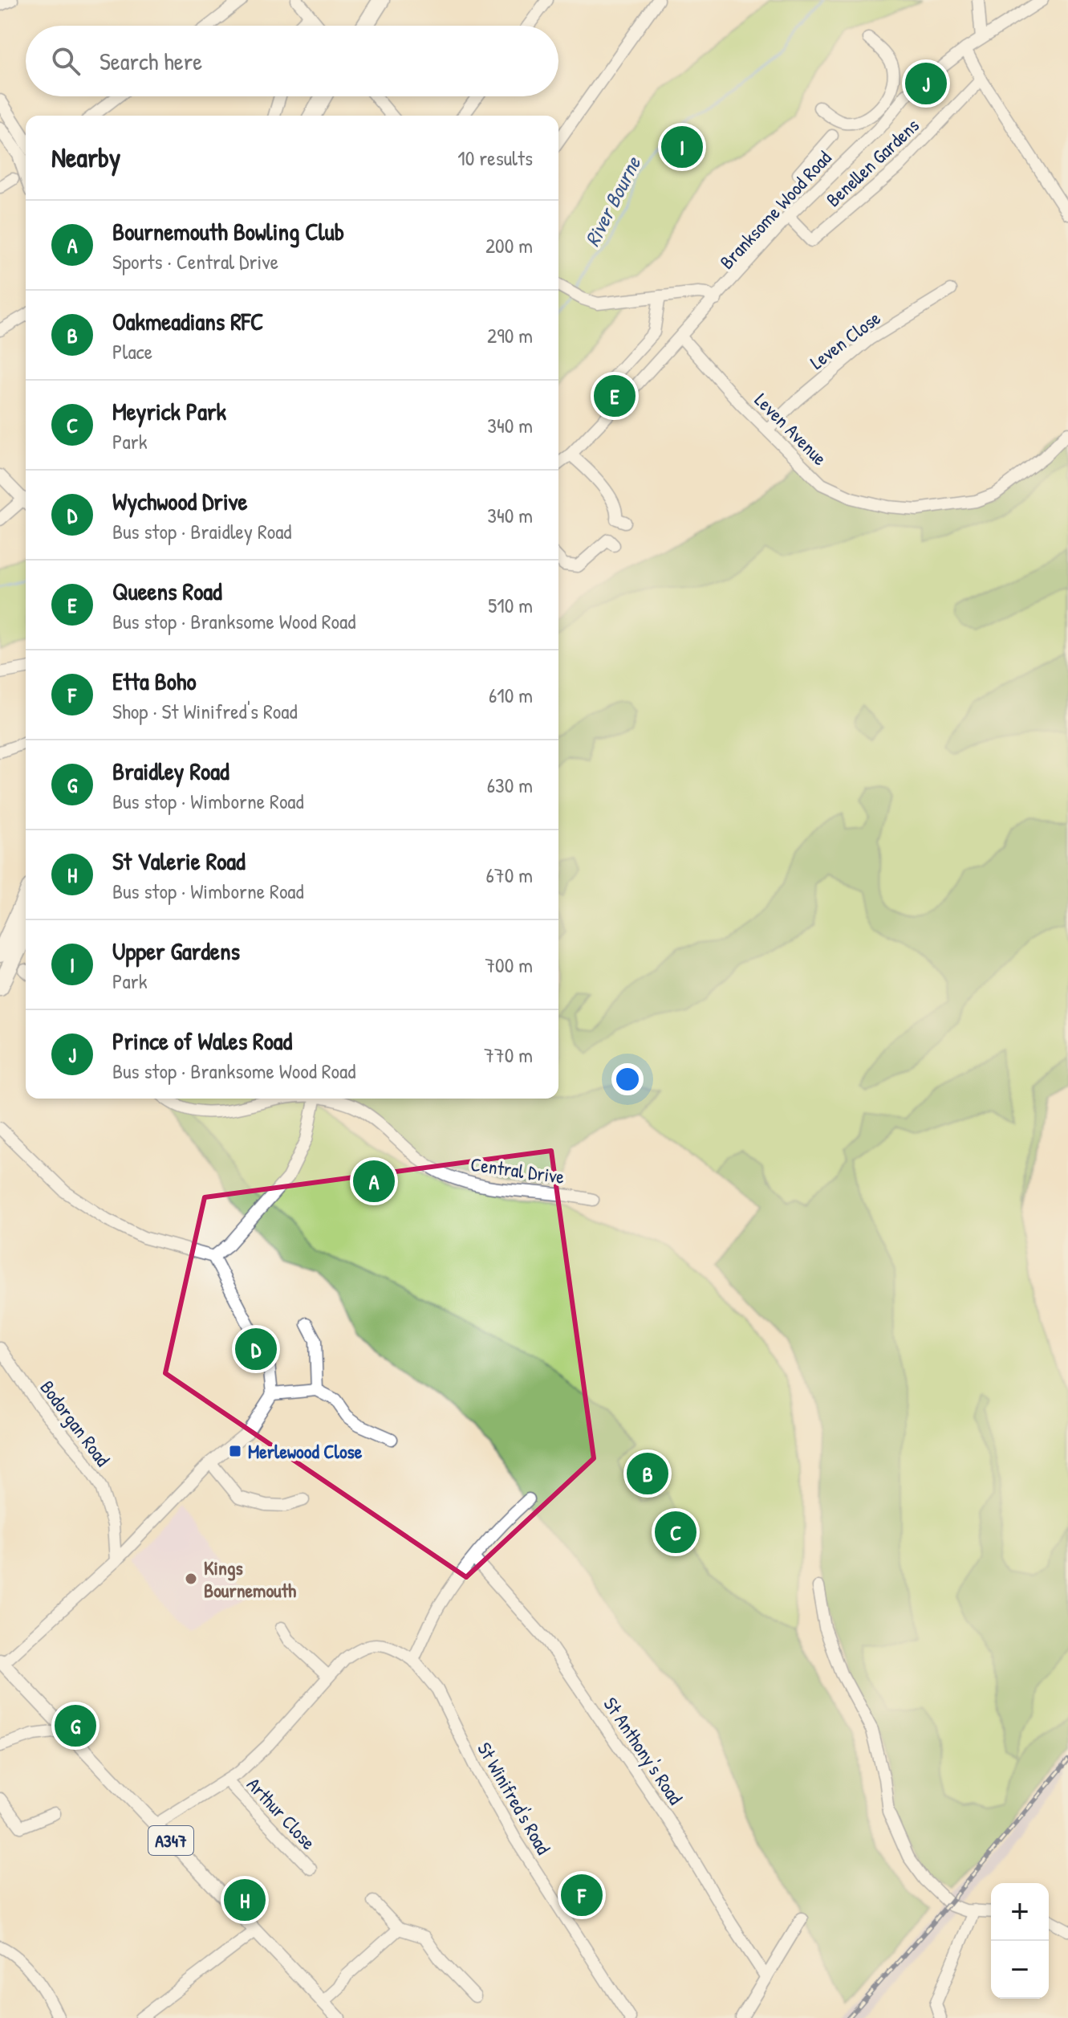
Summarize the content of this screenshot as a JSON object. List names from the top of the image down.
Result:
{
  "streets": {
    "main road": ["A347"],
    "street": [
      "Benellen Gardens",
      "Branksome Wood Road",
      "Leven Close",
      "Leven Avenue",
      "Central Drive",
      "Bodorgan Road",
      "St Anthony's Road",
      "St Winifred's Road",
      "Arthur Close"
    ]
  },
  "crossings": [
    ["Benellen Gardens", "Branksome Wood Road"],
    ["Branksome Wood Road", "Leven Avenue"],
    ["Leven Close", "Leven Avenue"]
  ],
  "water": ["River Bourne"],
  "places": {
    "transit": ["Merlewood Close"],
    "other": ["Kings Bournemouth"]
  },
  "page": {
    "search": "Search here",
    "pins": [
      "J",
      "I",
      "E",
      "A",
      "D",
      "B",
      "C",
      "G",
      "F",
      "H"
    ],
    "heading": ["Nearby", "10 results"],
    "list": [
      {
        "mark": "A",
        "name": "Bournemouth Bowling Club",
        "note": "Sports · Central Drive",
        "value": "200 m"
      },
      {
        "mark": "B",
        "name": "Oakmeadians RFC",
        "note": "Place",
        "value": "290 m"
      },
      {
        "mark": "C",
        "name": "Meyrick Park",
        "note": "Park",
        "value": "340 m"
      },
      {
        "mark": "D",
        "name": "Wychwood Drive",
        "note": "Bus stop · Braidley Road",
        "value": "340 m"
      },
      {
        "mark": "E",
        "name": "Queens Road",
        "note": "Bus stop · Branksome Wood Road",
        "value": "510 m"
      },
      {
        "mark": "F",
        "name": "Etta Boho",
        "note": "Shop · St Winifred's Road",
        "value": "610 m"
      },
      {
        "mark": "G",
        "name": "Braidley Road",
        "note": "Bus stop · Wimborne Road",
        "value": "630 m"
      },
      {
        "mark": "H",
        "name": "St Valerie Road",
        "note": "Bus stop · Wimborne Road",
        "value": "670 m"
      },
      {
        "mark": "I",
        "name": "Upper Gardens",
        "note": "Park",
        "value": "700 m"
      },
      {
        "mark": "J",
        "name": "Prince of Wales Road",
        "note": "Bus stop · Branksome Wood Road",
        "value": "770 m"
      }
    ],
    "map_buttons": ["+", "−"]
  }
}
